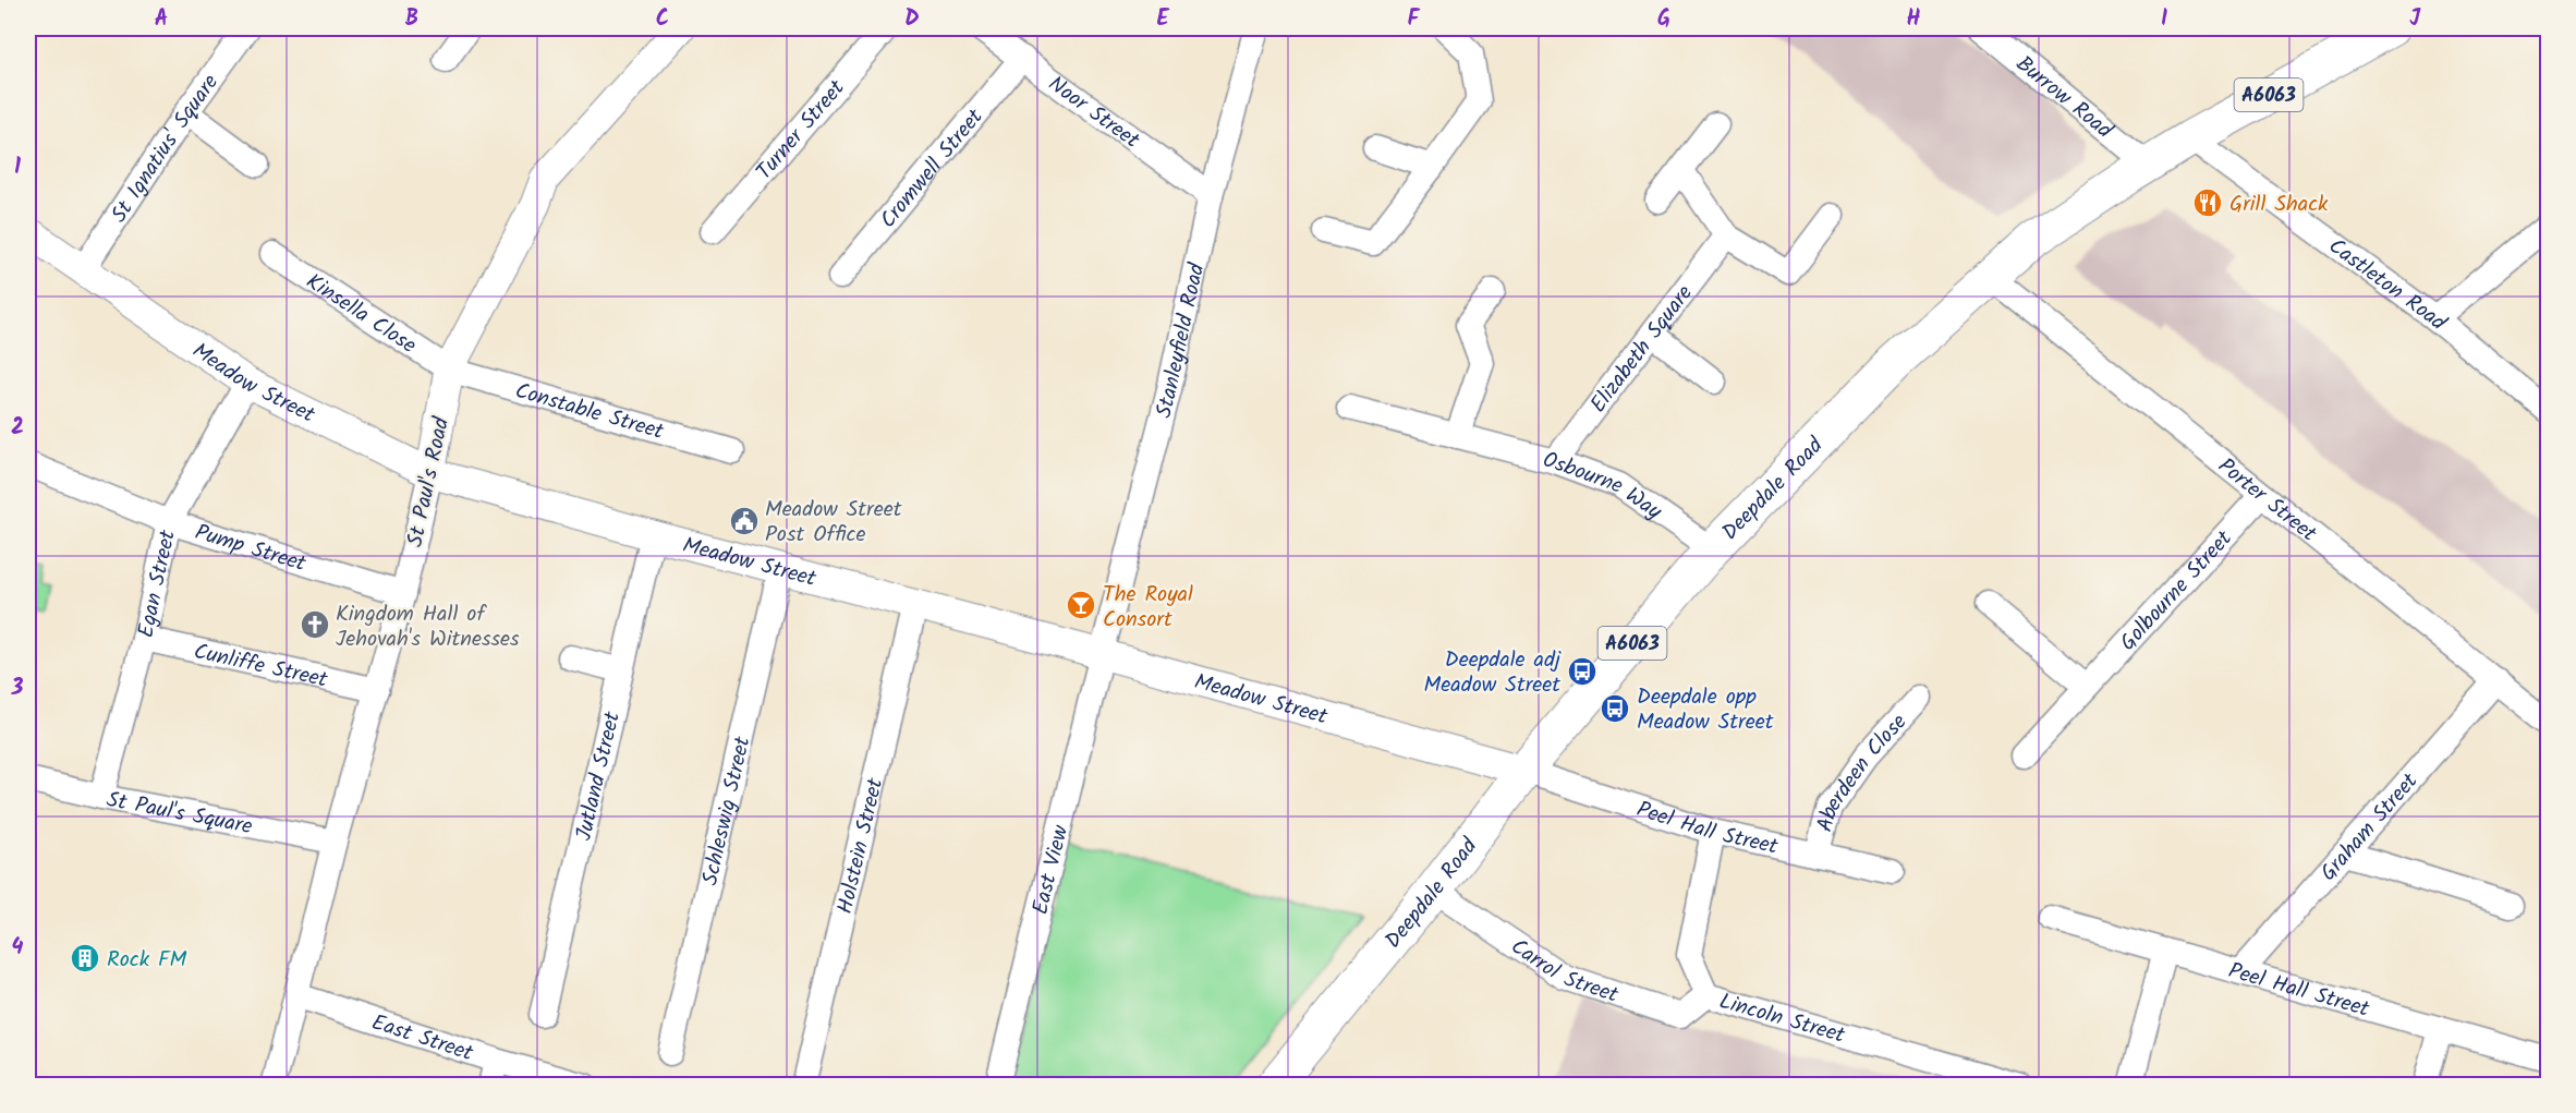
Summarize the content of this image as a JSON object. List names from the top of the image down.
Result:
{
  "streets": {
    "main road": ["A6063", "Deepdale Road"],
    "street": [
      "Burrow Road",
      "Noor Street",
      "Turner Street",
      "St Ignatius' Square",
      "Cromwell Street",
      "Castleton Road",
      "Kinsella Close",
      "Stanleyfield Road",
      "Elizabeth Square",
      "Meadow Street",
      "Constable Street",
      "St Paul's Road",
      "Osbourne Way",
      "Porter Street",
      "Pump Street",
      "Egan Street",
      "Golbourne Street",
      "Cunliffe Street",
      "Aberdeen Close",
      "Jutland Street",
      "Schleswig Street",
      "St Paul's Square",
      "Peel Hall Street",
      "Graham Street",
      "Holstein Street",
      "East View",
      "Carrol Street",
      "Lincoln Street",
      "East Street"
    ]
  },
  "crossings": [
    ["Burrow Road", "Deepdale Road"],
    ["Noor Street", "Cromwell Street"],
    ["Noor Street", "Stanleyfield Road"],
    ["St Ignatius' Square", "Meadow Street"],
    ["Castleton Road", "Deepdale Road"],
    ["Kinsella Close", "Constable Street"],
    ["Kinsella Close", "St Paul's Road"],
    ["Stanleyfield Road", "Meadow Street"],
    ["Stanleyfield Road", "East View"],
    ["Elizabeth Square", "Osbourne Way"],
    ["Meadow Street", "St Paul's Road"],
    ["Meadow Street", "Deepdale Road"],
    ["Meadow Street", "Egan Street"],
    ["Meadow Street", "Jutland Street"],
    ["Meadow Street", "Schleswig Street"],
    ["Meadow Street", "Peel Hall Street"],
    ["Meadow Street", "Holstein Street"],
    ["Meadow Street", "East View"],
    ["Constable Street", "St Paul's Road"],
    ["St Paul's Road", "Pump Street"],
    ["St Paul's Road", "Cunliffe Street"],
    ["St Paul's Road", "St Paul's Square"],
    ["St Paul's Road", "East Street"],
    ["Osbourne Way", "Deepdale Road"],
    ["Deepdale Road", "Porter Street"],
    ["Deepdale Road", "Peel Hall Street"],
    ["Deepdale Road", "Carrol Street"],
    ["Porter Street", "Golbourne Street"],
    ["Porter Street", "Graham Street"],
    ["Pump Street", "Egan Street"],
    ["Egan Street", "Cunliffe Street"],
    ["Egan Street", "St Paul's Square"],
    ["Aberdeen Close", "Peel Hall Street"],
    ["Peel Hall Street", "Graham Street"],
    ["Peel Hall Street", "Lincoln Street"],
    ["Carrol Street", "Lincoln Street"]
  ],
  "places": {
    "restaurant": ["Grill Shack"],
    "public building": ["Meadow Street Post Office"],
    "bar": ["The Royal Consort"],
    "church": ["Kingdom Hall of Jehovah's Witnesses"],
    "bus stop": ["Deepdale adj Meadow Street", "Deepdale opp Meadow Street"],
    "building": ["Rock FM"]
  },
  "grid": {
    "columns": [
      "A",
      "B",
      "C",
      "D",
      "E",
      "F",
      "G",
      "H",
      "I",
      "J"
    ],
    "rows": [
      "1",
      "2",
      "3",
      "4"
    ]
  }
}
